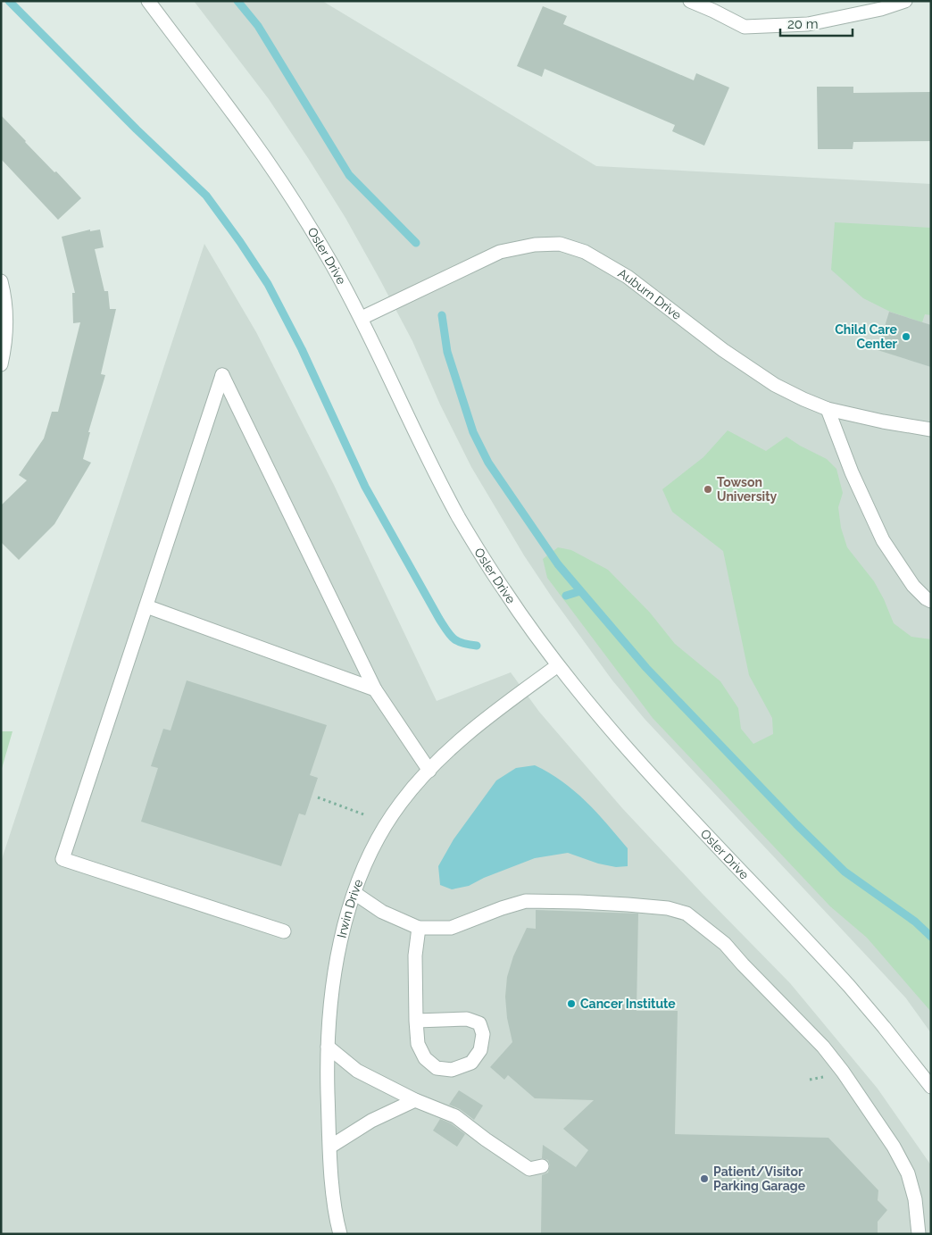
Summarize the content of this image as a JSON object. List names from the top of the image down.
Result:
{
  "streets": {
    "street": ["Osler Drive", "Auburn Drive", "Irwin Drive"]
  },
  "crossings": [
    ["Osler Drive", "Auburn Drive"],
    ["Osler Drive", "Irwin Drive"]
  ],
  "places": [
    "Child Care Center",
    "Towson University",
    "Cancer Institute",
    "Patient/Visitor Parking Garage"
  ],
  "scale_bar": "20 m"
}
